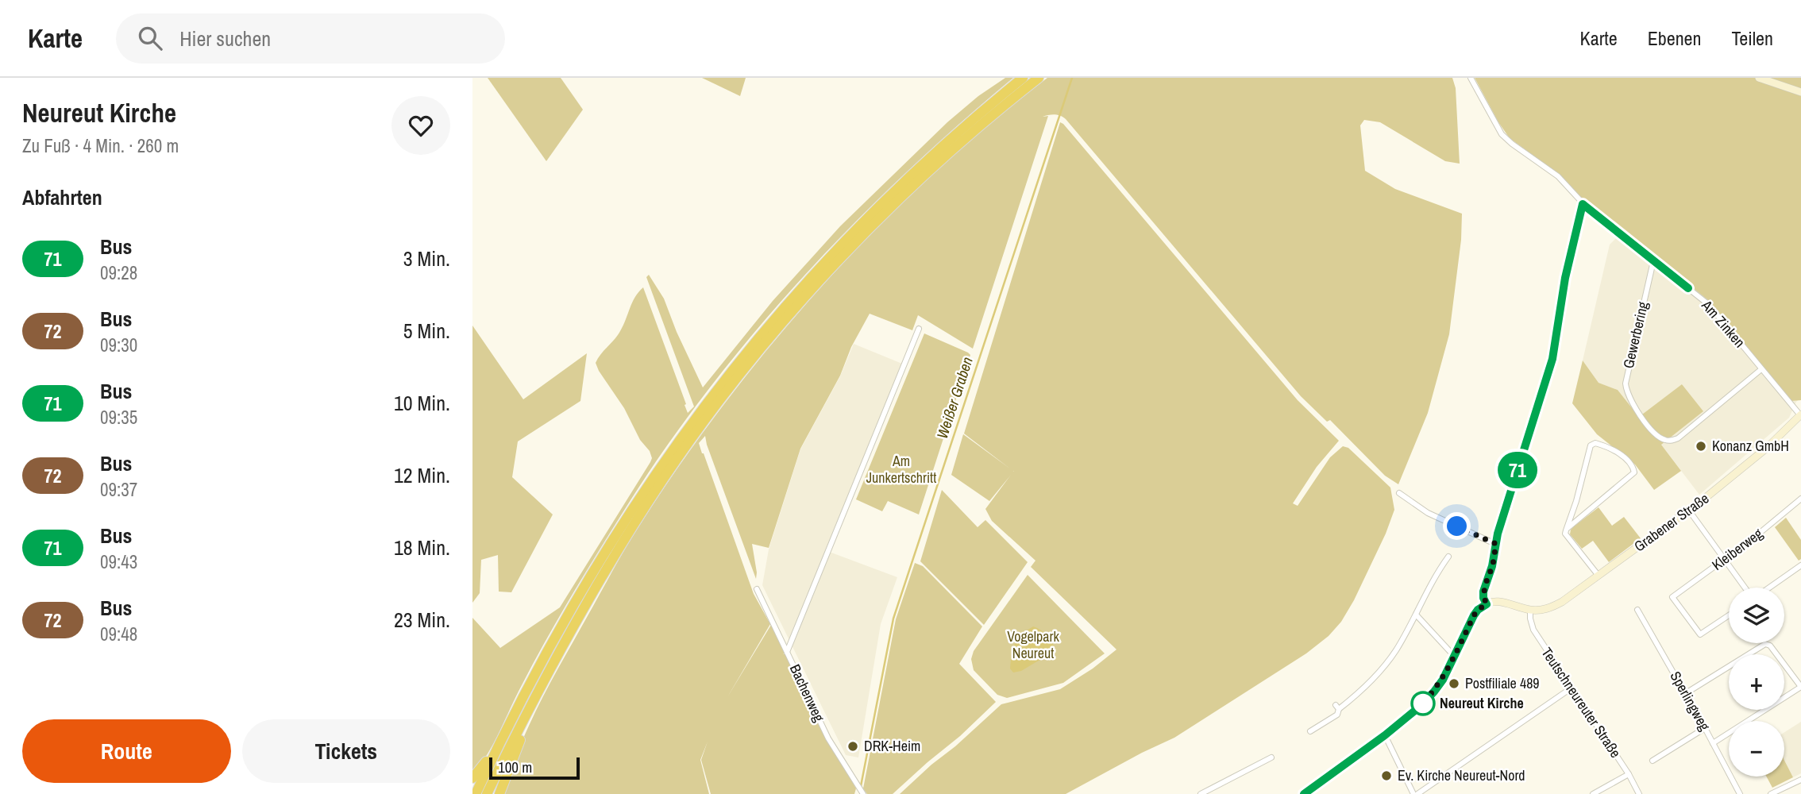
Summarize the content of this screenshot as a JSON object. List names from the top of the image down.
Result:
{
  "streets": {
    "street": [
      "Am Zinken",
      "Gewerbering",
      "Grabener Straße",
      "Kleiberweg",
      "Bachenweg",
      "Sperlingweg",
      "Teutschneureuter Straße"
    ]
  },
  "crossings": [
    ["Am Zinken", "Gewerbering"],
    ["Am Zinken", "Grabener Straße"],
    ["Grabener Straße", "Teutschneureuter Straße"]
  ],
  "water": ["Weißer Graben"],
  "parks": ["Am Junkertschritt", "Vogelpark Neureut"],
  "places": [
    "Konanz GmbH",
    "Postfiliale 489",
    "Neureut Kirche",
    "DRK-Heim",
    "Ev. Kirche Neureut-Nord"
  ],
  "lines": ["bus line 71"],
  "scale_bar": "100 m",
  "page": {
    "header": "Karte",
    "search": "Hier suchen",
    "nav": ["Karte", "Ebenen", "Teilen"],
    "heading": [
      ["Neureut Kirche", "Zu Fuß · 4 Min. · 260 m"],
      "Abfahrten"
    ],
    "on_map": "71",
    "list": [
      {
        "mark": "71",
        "name": "Bus",
        "note": "09:28",
        "value": "3 Min."
      },
      {
        "mark": "72",
        "name": "Bus",
        "note": "09:30",
        "value": "5 Min."
      },
      {
        "mark": "71",
        "name": "Bus",
        "note": "09:35",
        "value": "10 Min."
      },
      {
        "mark": "72",
        "name": "Bus",
        "note": "09:37",
        "value": "12 Min."
      },
      {
        "mark": "71",
        "name": "Bus",
        "note": "09:43",
        "value": "18 Min."
      },
      {
        "mark": "72",
        "name": "Bus",
        "note": "09:48",
        "value": "23 Min."
      }
    ],
    "map_buttons": ["+", "−"],
    "buttons": ["Route", "Tickets"],
    "scale": "100 m"
  }
}
